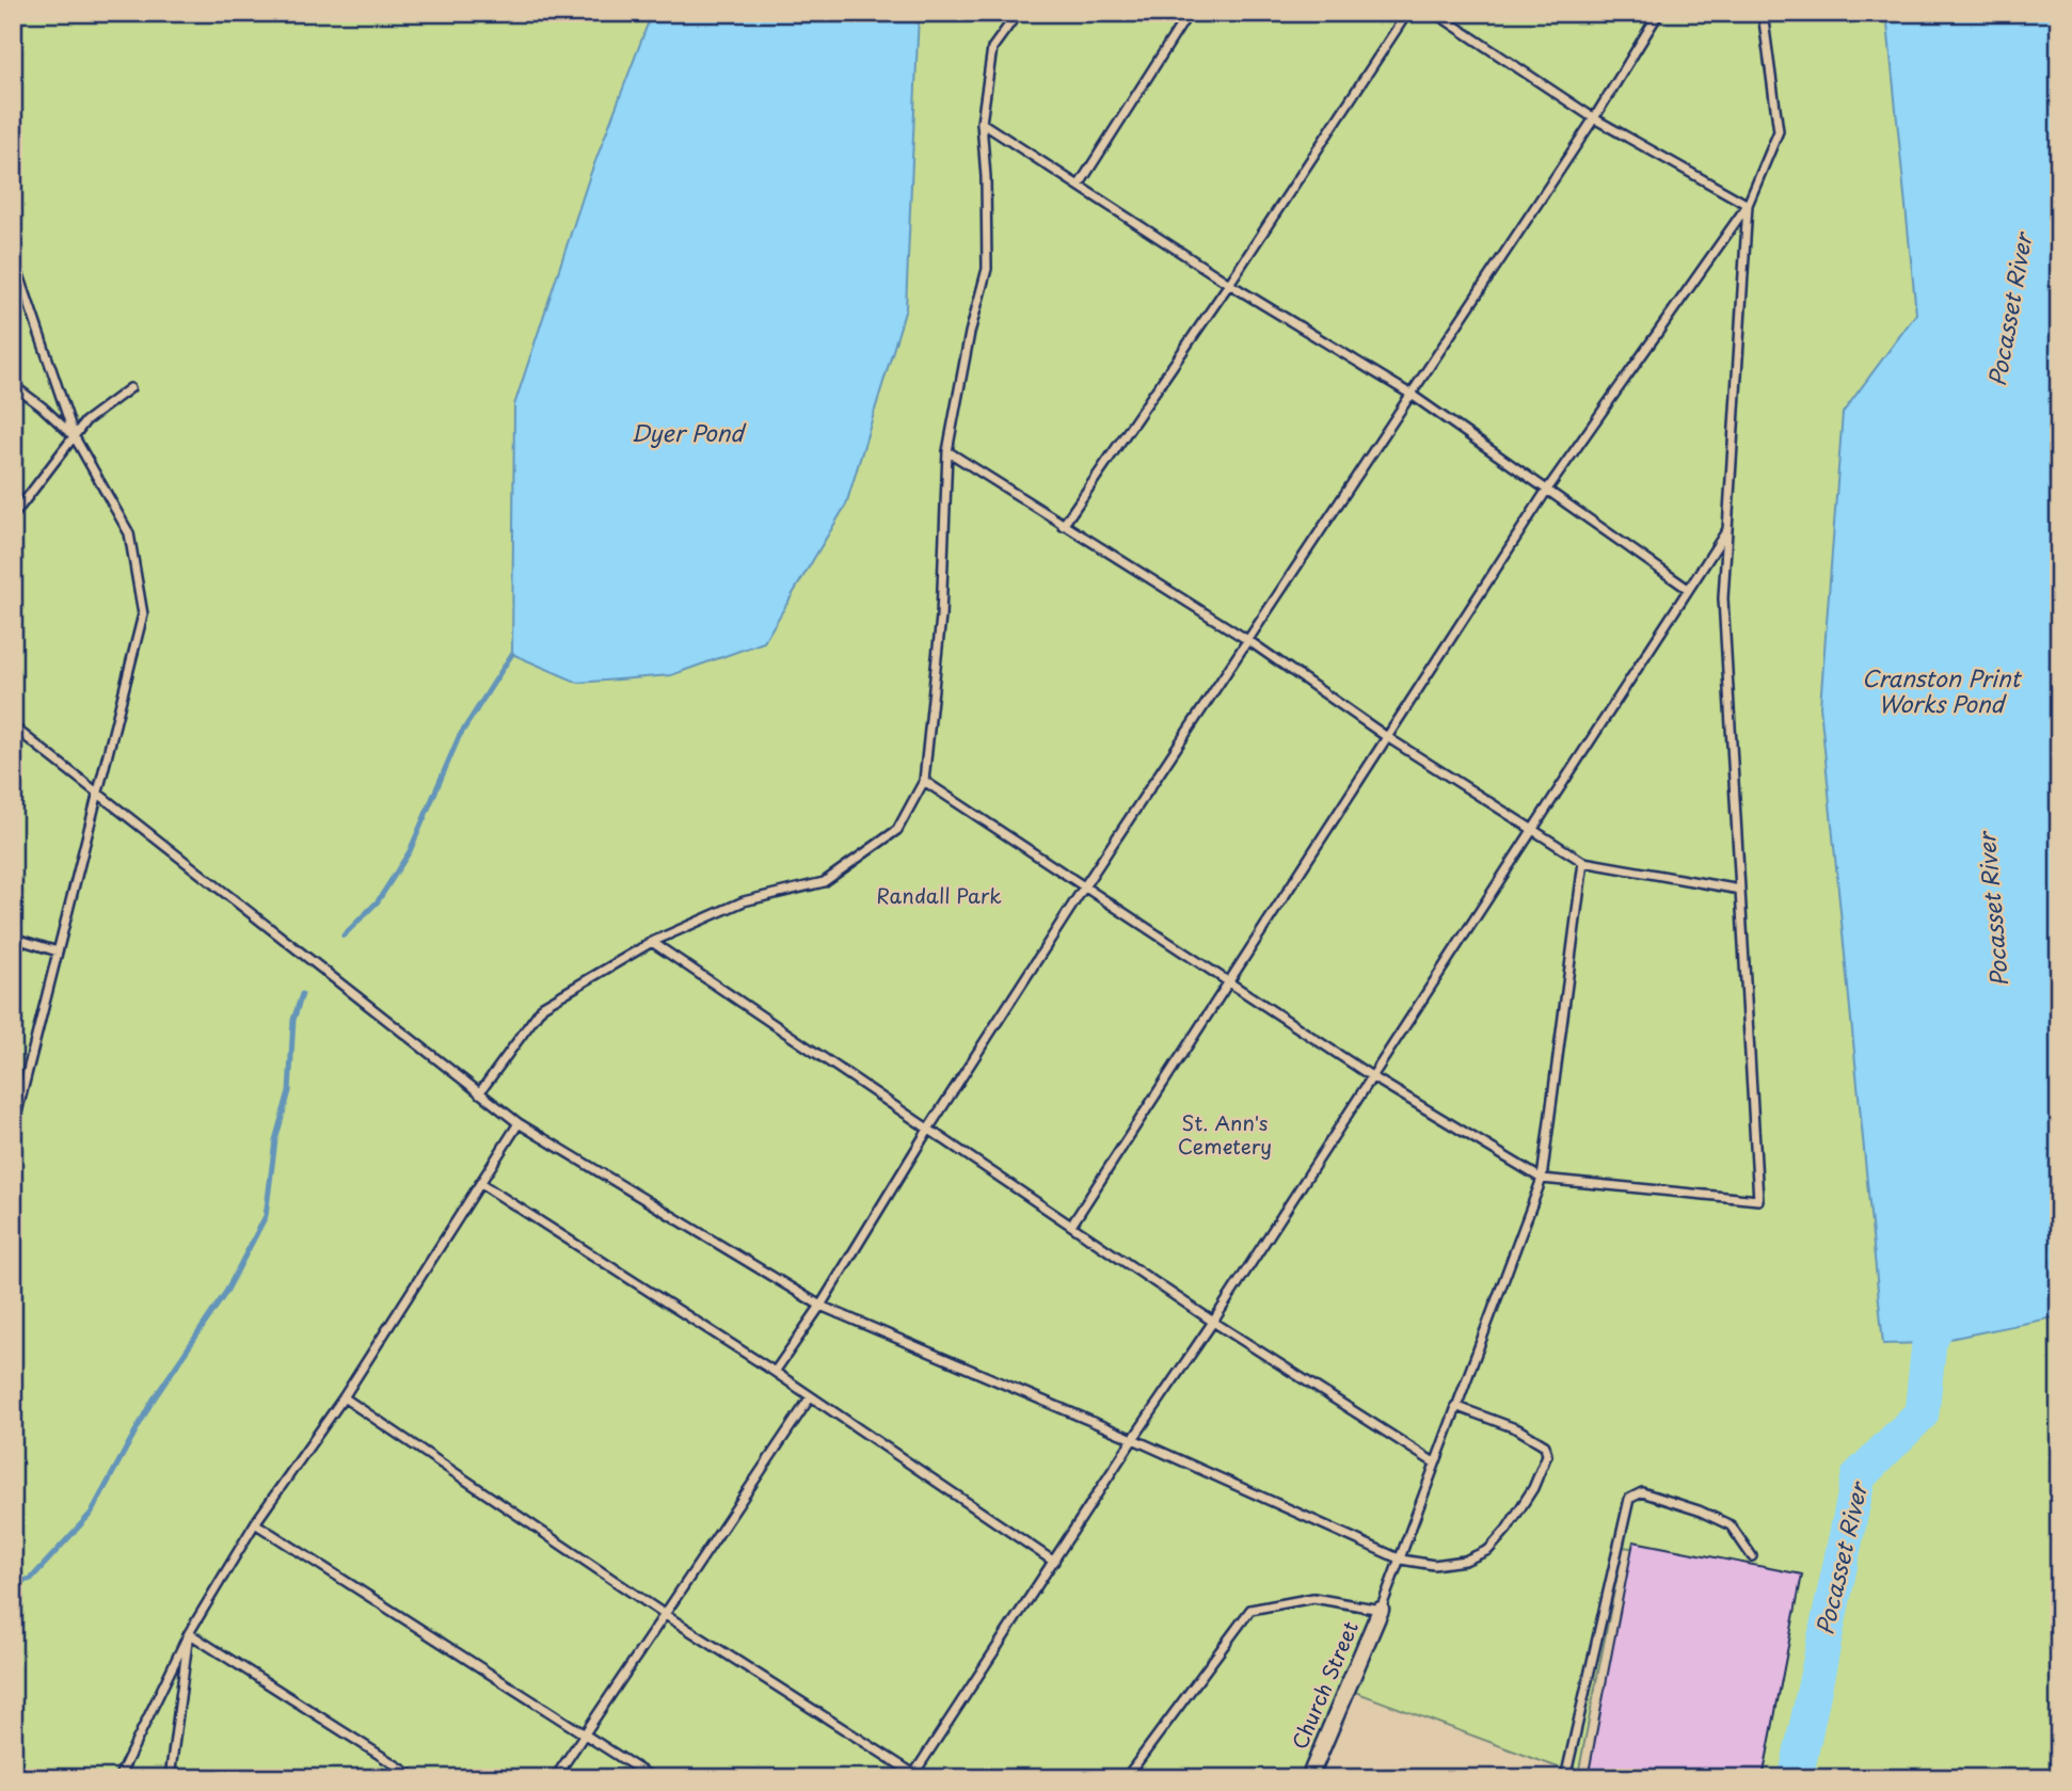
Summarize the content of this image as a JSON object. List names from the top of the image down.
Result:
{
  "streets": {
    "street": ["Church Street"]
  },
  "water": ["Pocasset River", "Dyer Pond", "Cranston Print Works Pond"],
  "parks": ["Randall Park", "St. Ann's Cemetery"]
}
